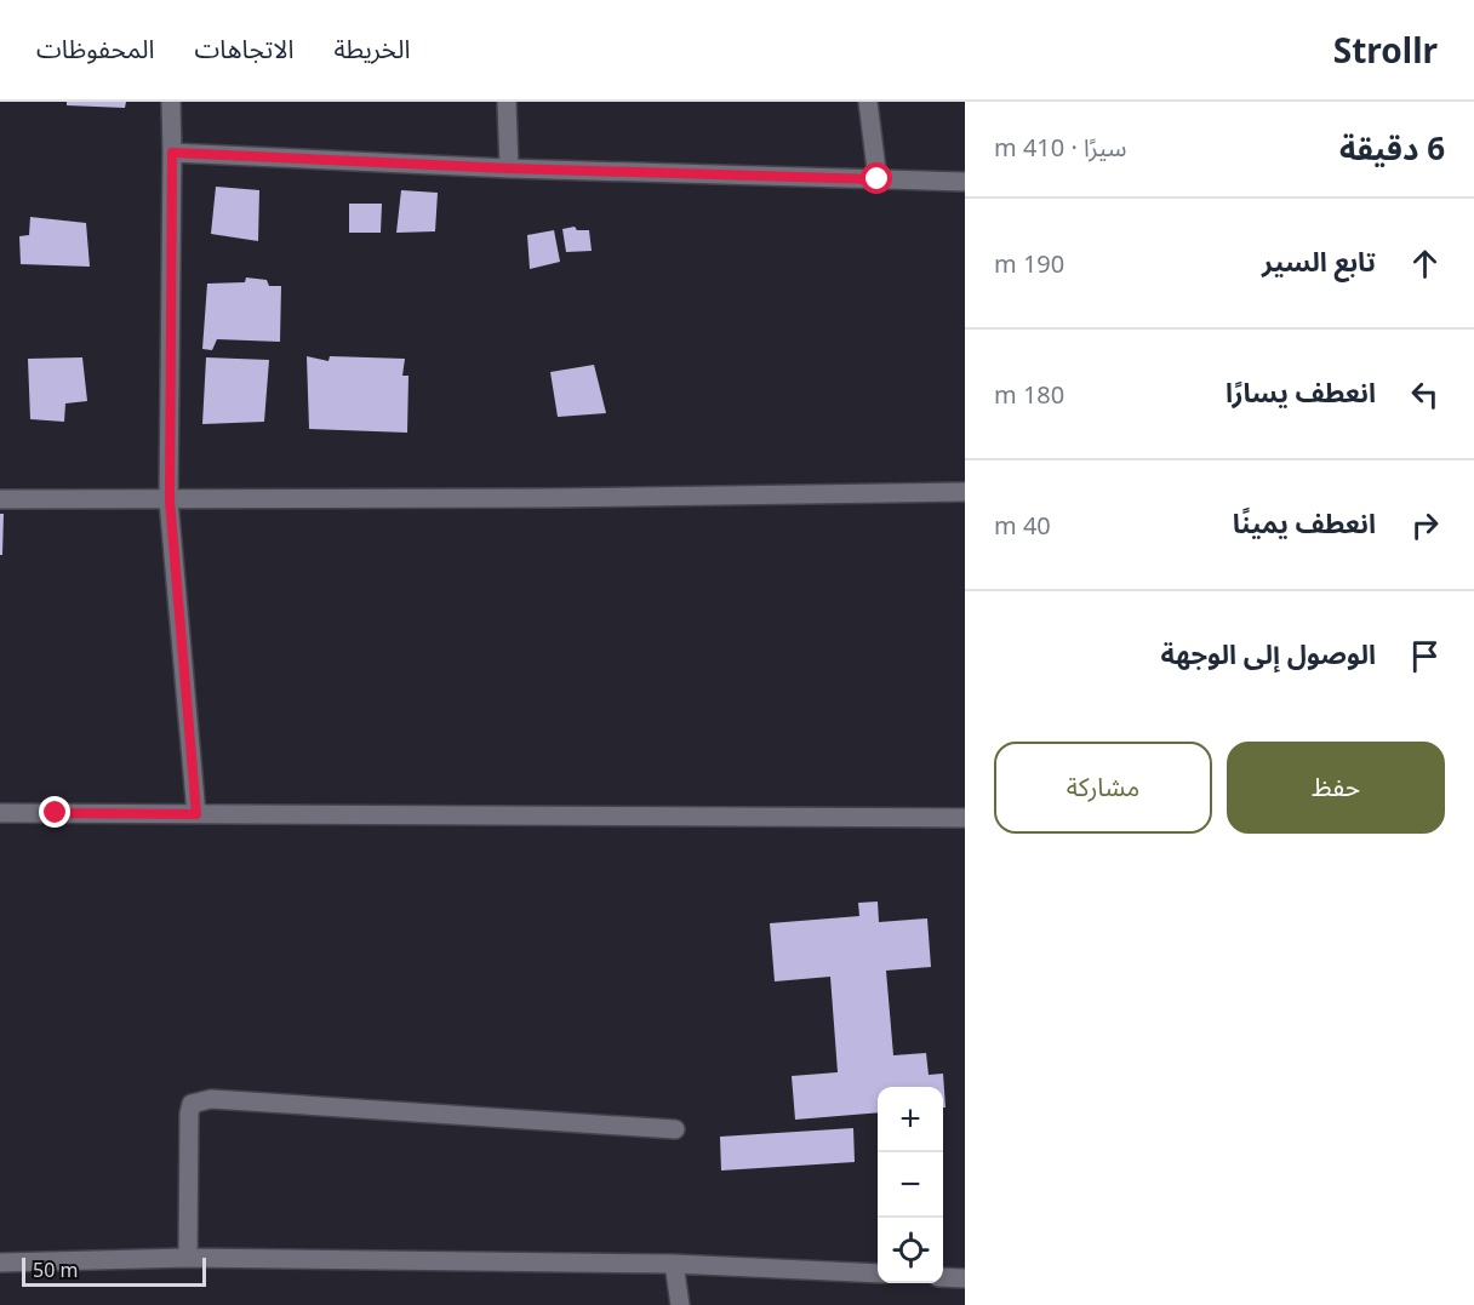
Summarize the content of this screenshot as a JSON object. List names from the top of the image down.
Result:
{
  "scale_bar": "50 m",
  "page": {
    "header": "Strollr",
    "nav": ["الخريطة", "الاتجاهات", "المحفوظات"],
    "heading": ["6 دقيقة", "سيرًا · 410 m"],
    "list": [
      ["تابع السير", "190 m"],
      ["انعطف يسارًا", "180 m"],
      ["انعطف يمينًا", "40 m"],
      "الوصول إلى الوجهة"
    ],
    "buttons": ["حفظ", "مشاركة"],
    "map_buttons": ["+", "−"],
    "scale": "50 m"
  }
}
